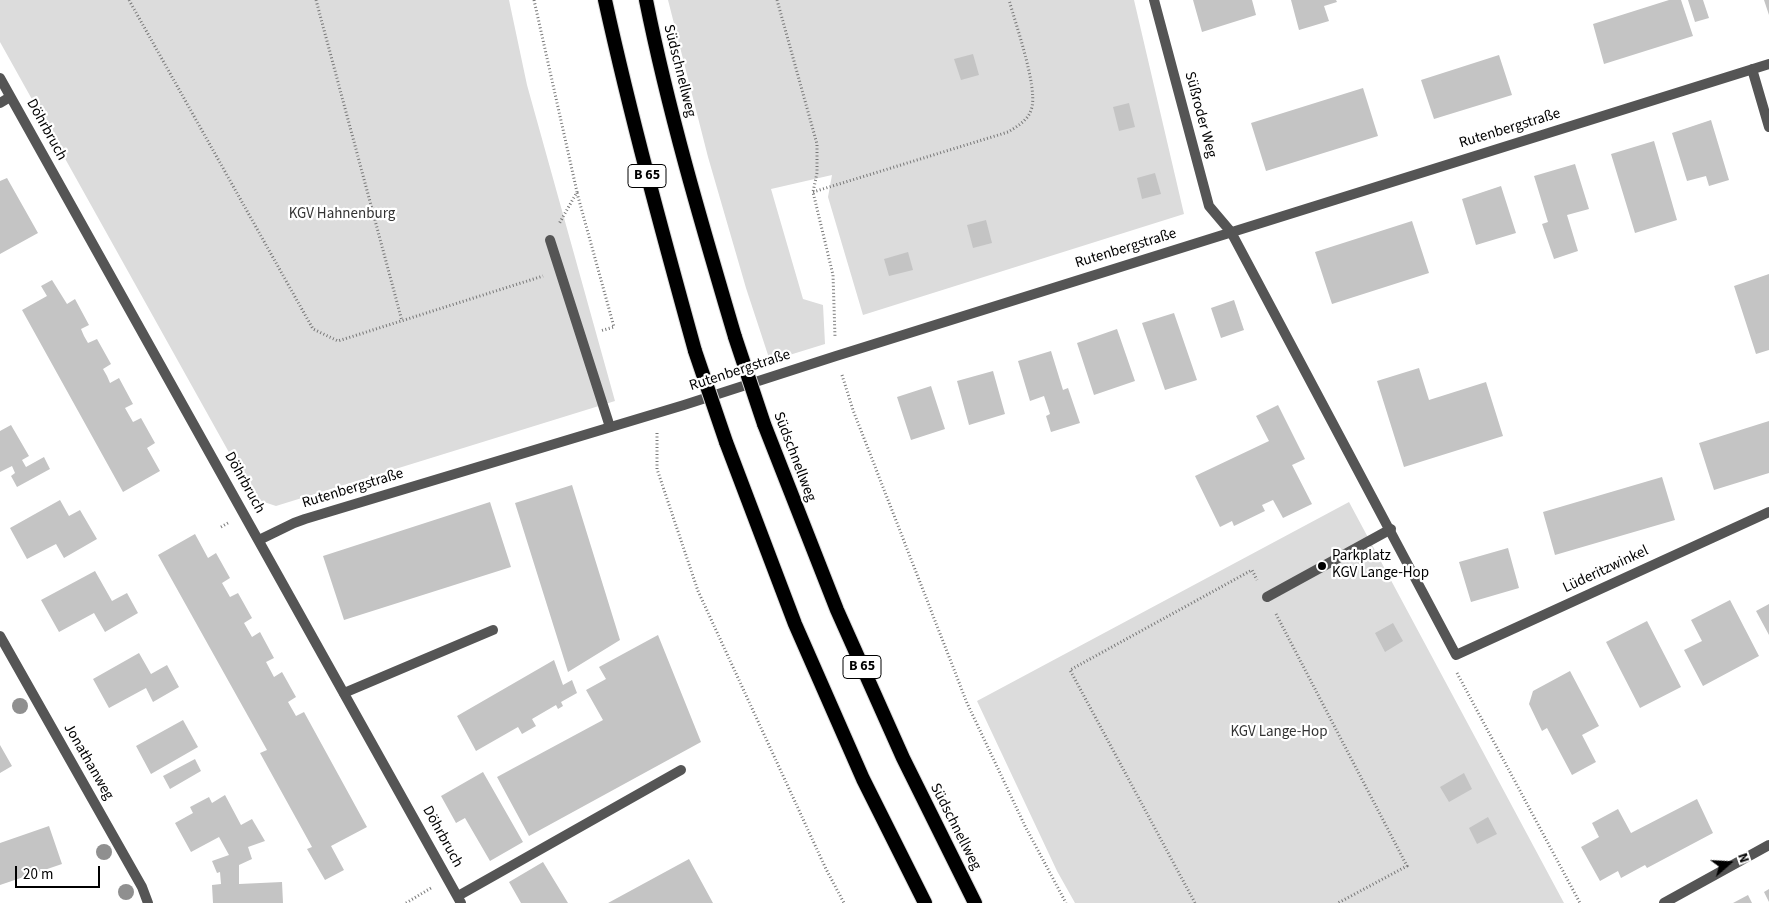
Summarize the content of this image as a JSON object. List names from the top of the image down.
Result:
{
  "streets": {
    "highway": ["Südschnellweg", "B 65"],
    "street": [
      "Süßroder Weg",
      "Rutenbergstraße",
      "Döhrbruch",
      "Lüderitzwinkel",
      "Jonathanweg"
    ]
  },
  "crossings": [
    ["Süßroder Weg", "Rutenbergstraße"],
    ["Rutenbergstraße", "Döhrbruch"]
  ],
  "parks": ["KGV Hahnenburg", "KGV Lange-Hop"],
  "places": ["Parkplatz KGV Lange-Hop"],
  "scale_bar": "20 m",
  "north": "right"
}
